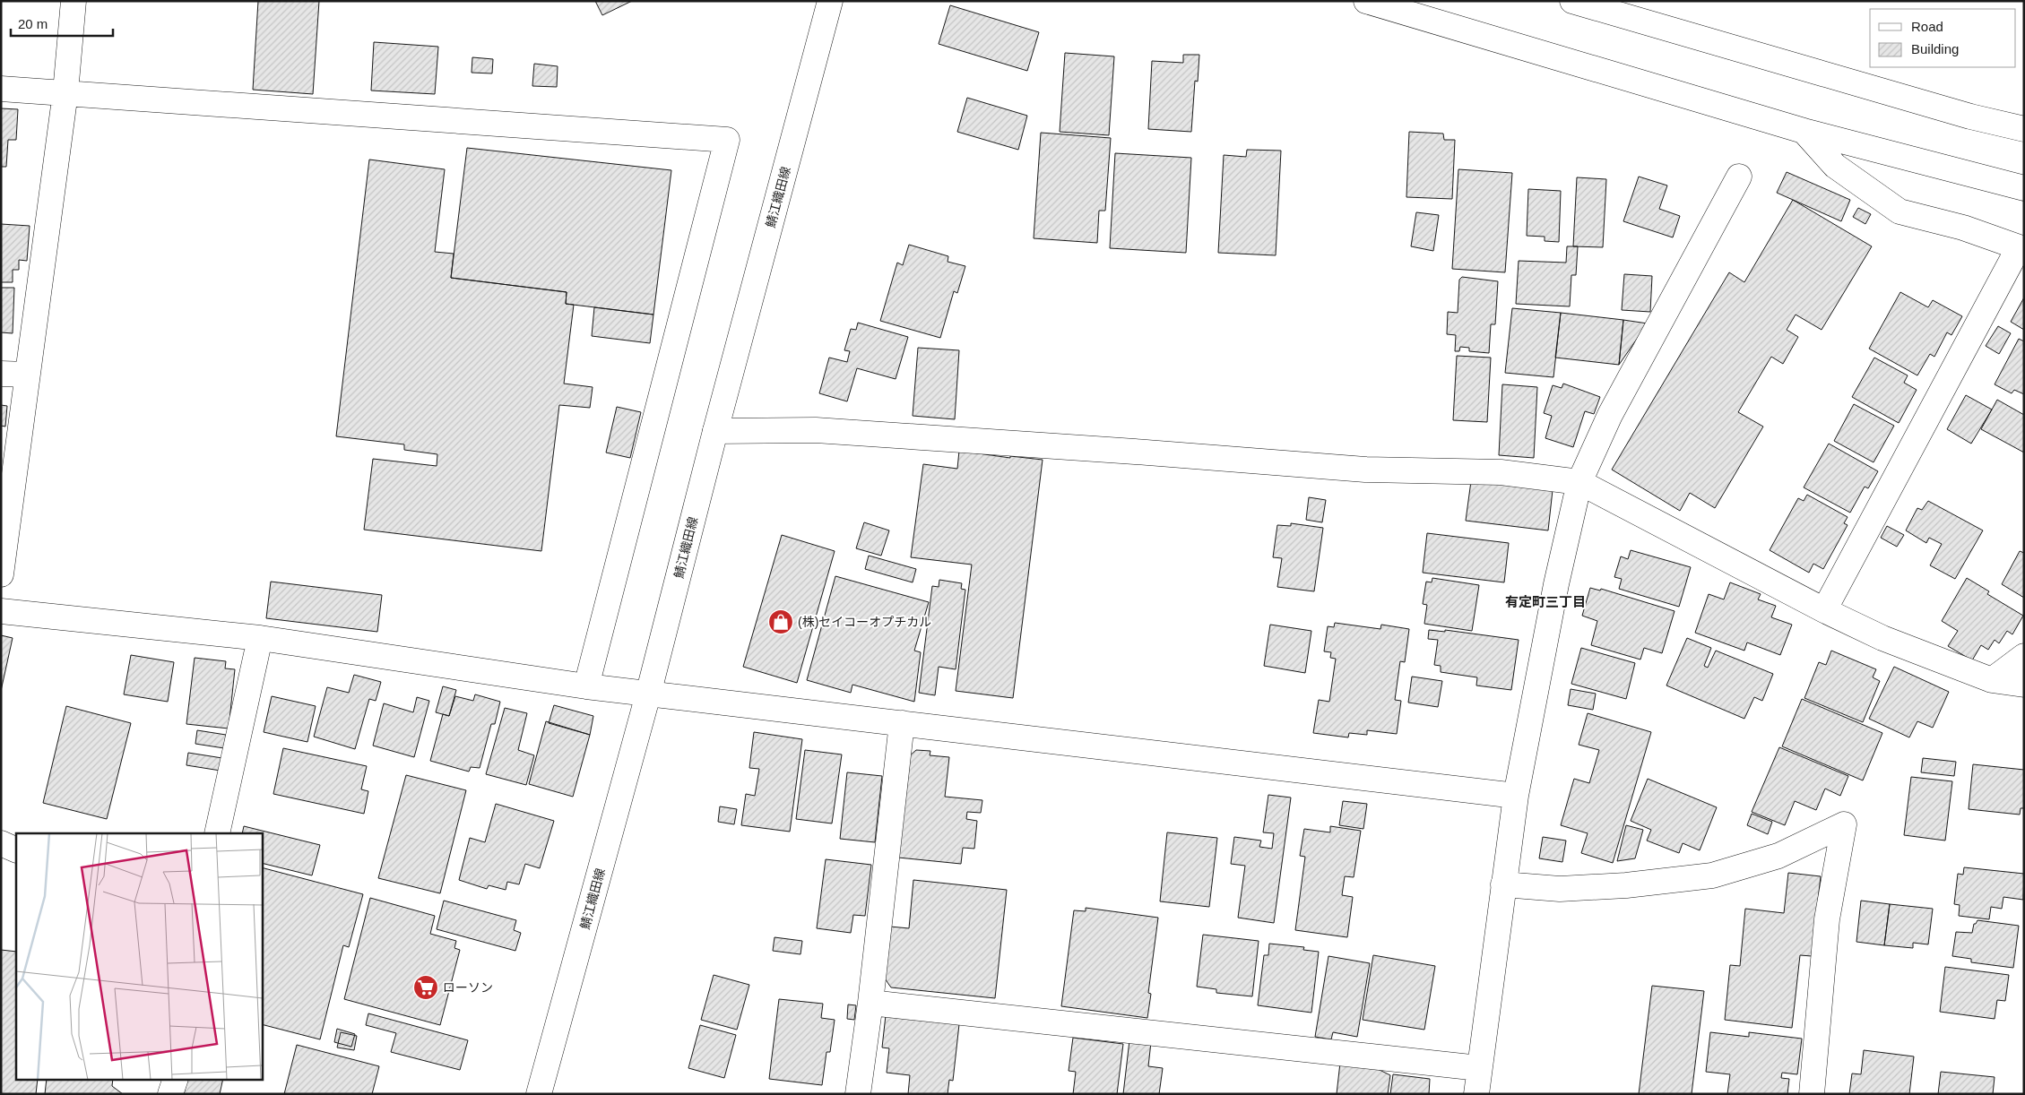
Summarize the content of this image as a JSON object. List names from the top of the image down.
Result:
{
  "streets": {
    "street": ["鯖江織田線"]
  },
  "districts": ["有定町三丁目"],
  "places": {
    "shop": ["(株)セイコーオプチカル"],
    "supermarket": ["ローソン"]
  },
  "legend": ["Road", "Building"],
  "scale_bar": "20 m"
}
